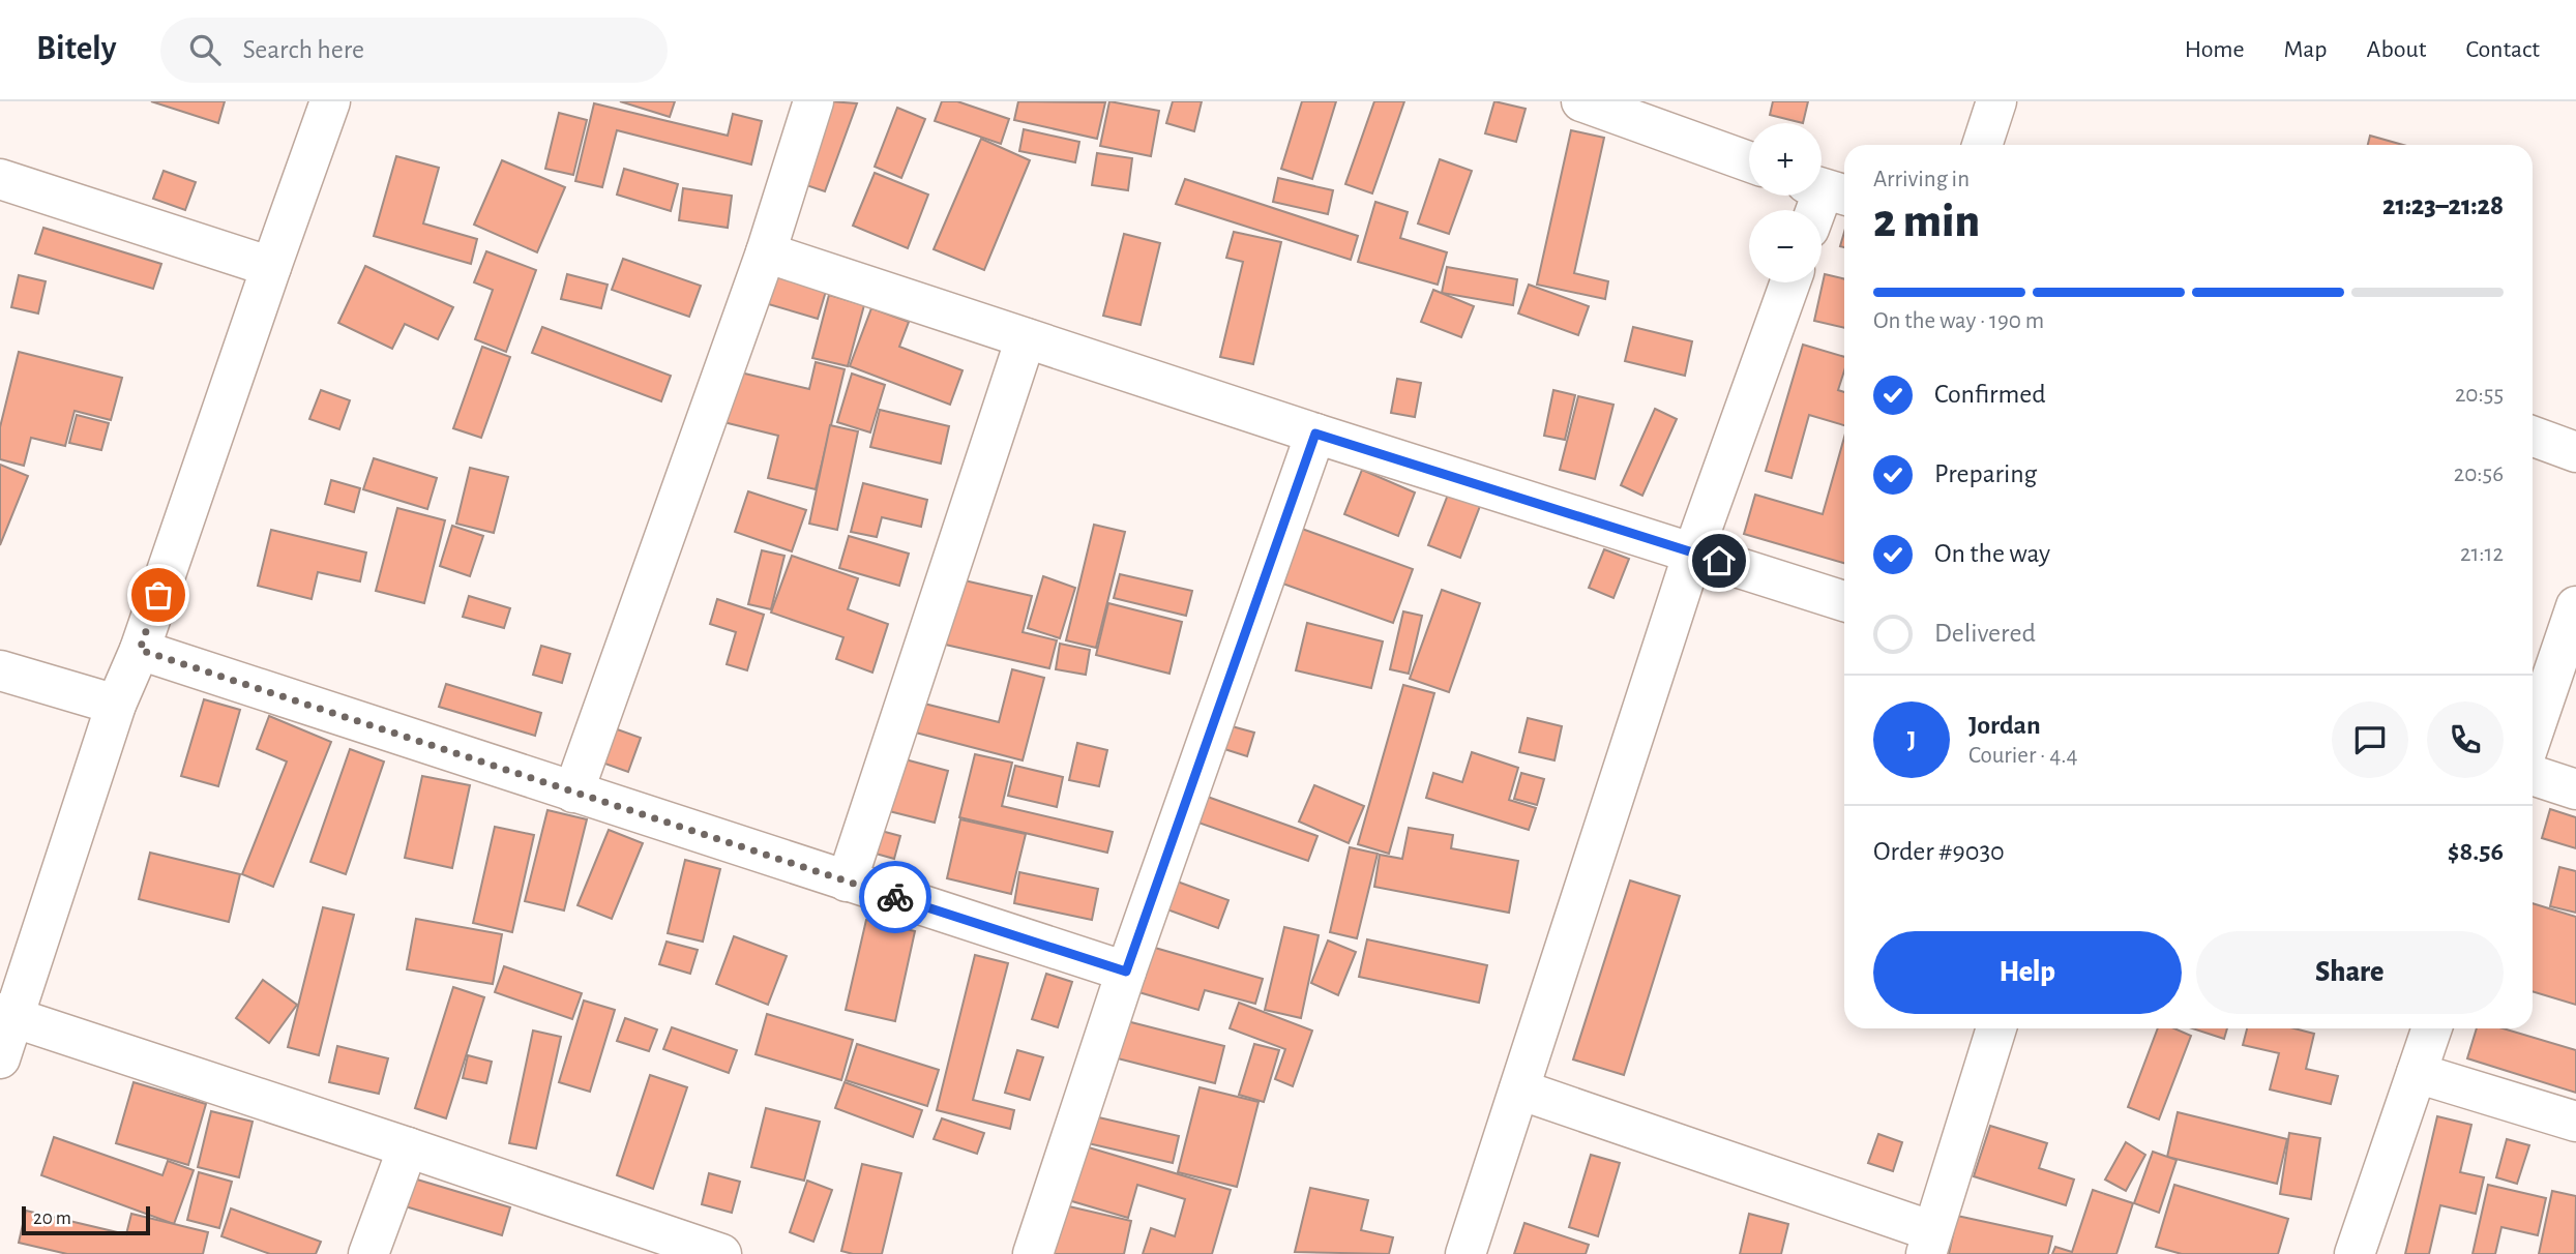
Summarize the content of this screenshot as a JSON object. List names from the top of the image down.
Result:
{
  "scale_bar": "20 m",
  "page": {
    "header": "Bitely",
    "search": "Search here",
    "nav": [
      "Home",
      "Map",
      "About",
      "Contact"
    ],
    "map_buttons": ["+", "−"],
    "heading": ["2 min", "Arriving in", "21:23–21:28"],
    "panel": [
      "Jordan",
      "Courier · 4.4",
      "Order #9030",
      "$8.56"
    ],
    "bar": "On the way · 190 m",
    "list": [
      ["Confirmed", "20:55"],
      ["Preparing", "20:56"],
      ["On the way", "21:12"],
      "Delivered"
    ],
    "round": "J",
    "buttons": ["Help", "Share"],
    "scale": "20 m"
  }
}
